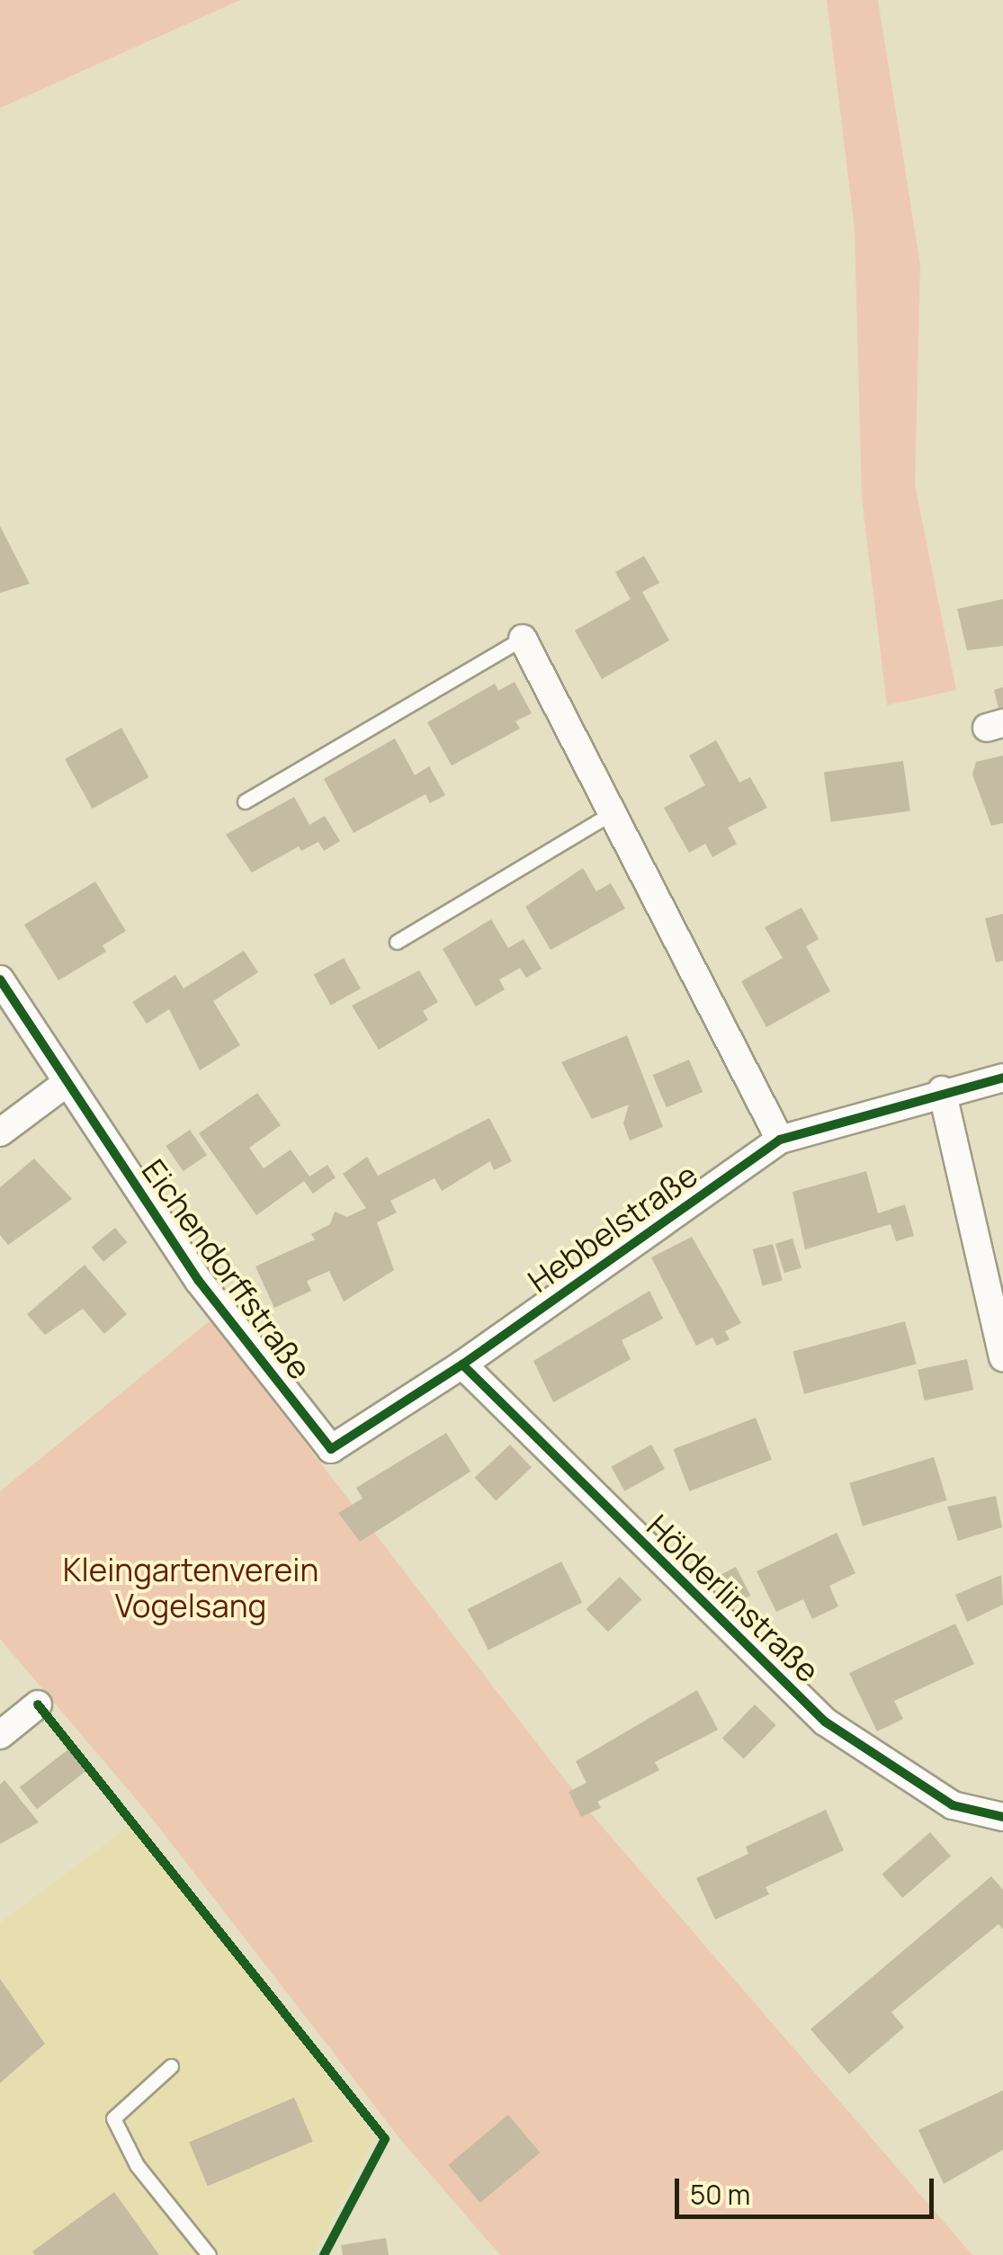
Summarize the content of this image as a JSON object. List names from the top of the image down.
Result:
{
  "streets": {
    "street": ["Hebbelstraße", "Eichendorffstraße", "Hölderlinstraße"]
  },
  "crossings": [
    ["Hebbelstraße", "Eichendorffstraße"],
    ["Hebbelstraße", "Hölderlinstraße"]
  ],
  "parks": ["Kleingartenverein Vogelsang"],
  "scale_bar": "50 m"
}
